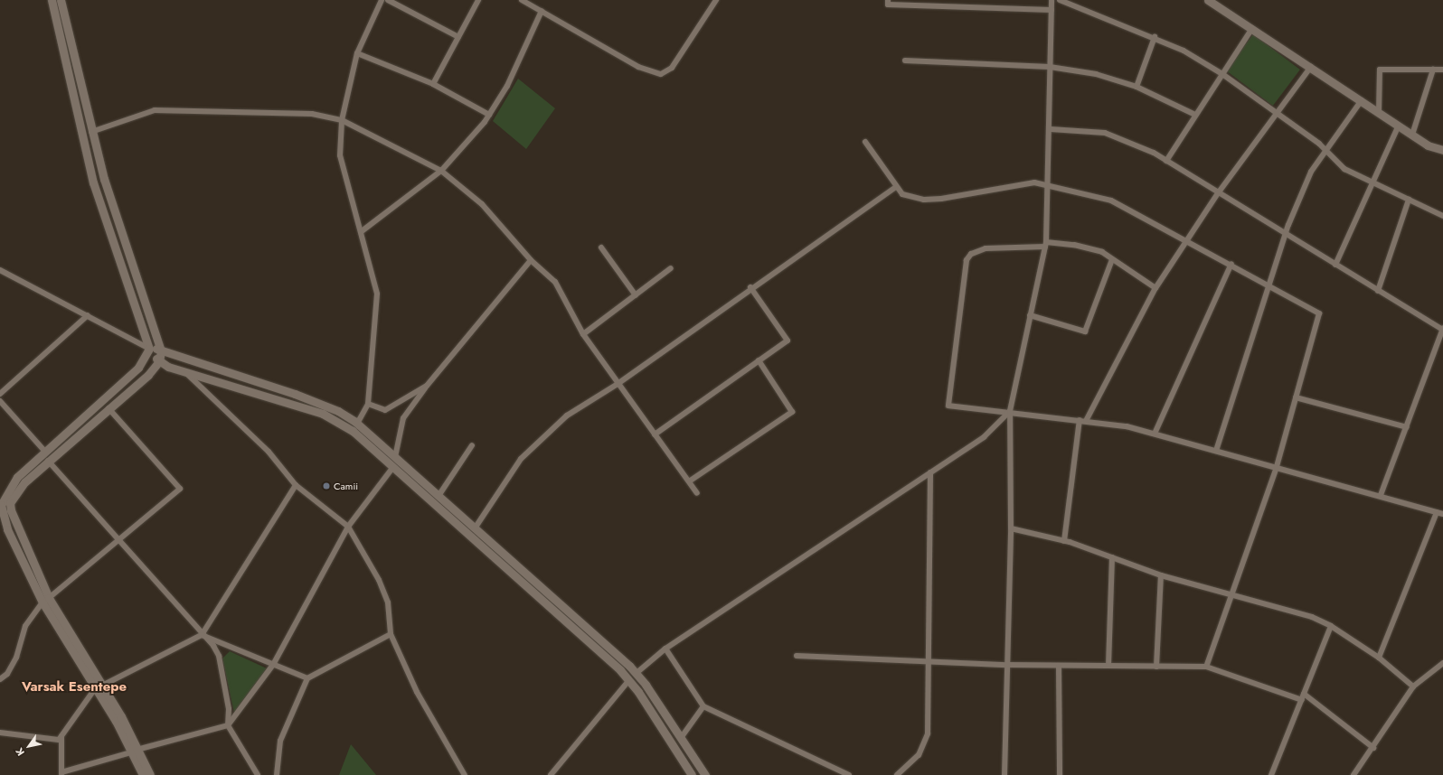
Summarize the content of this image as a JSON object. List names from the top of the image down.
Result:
{
  "districts": ["Varsak Esentepe"],
  "places": ["Camii"],
  "north": "bottom left"
}
